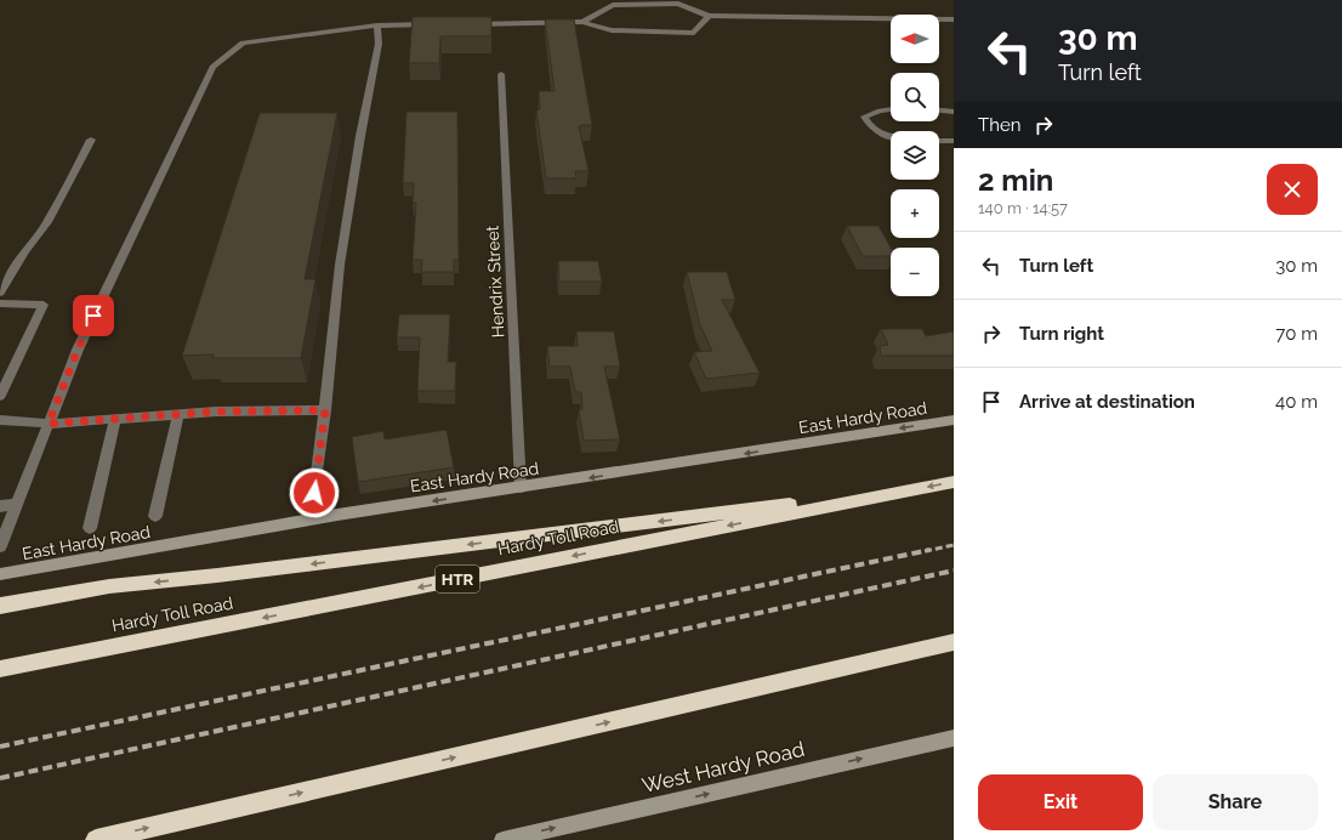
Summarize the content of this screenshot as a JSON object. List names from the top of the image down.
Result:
{
  "streets": {
    "highway": ["Hardy Toll Road", "HTR"],
    "main road": ["East Hardy Road", "West Hardy Road"],
    "street": ["Hendrix Street"]
  },
  "crossings": [
    ["Hendrix Street", "East Hardy Road"]
  ],
  "one_way": ["East Hardy Road", "West Hardy Road"],
  "north": "left",
  "page": {
    "turn": ["30 m", "Turn left"],
    "map_buttons": ["+", "−"],
    "then": "Then",
    "heading": ["2 min", "140 m · 14:57"],
    "list": [
      {
        "name": "Turn left",
        "value": "30 m"
      },
      {
        "name": "Turn right",
        "value": "70 m"
      },
      {
        "name": "Arrive at destination",
        "value": "40 m"
      }
    ],
    "buttons": ["Exit", "Share"]
  }
}
